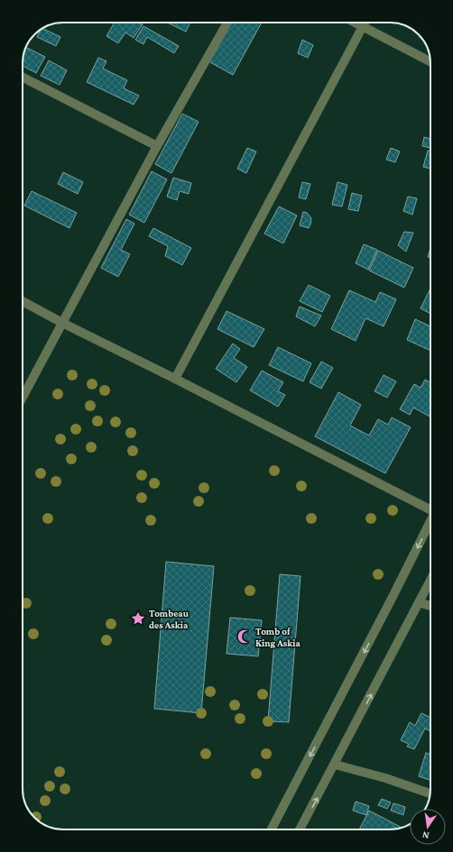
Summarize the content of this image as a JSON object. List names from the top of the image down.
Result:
{
  "places": {
    "place": ["Tombeau des Askia"],
    "mosque": ["Tomb of King Askia"]
  },
  "north": "bottom"
}
